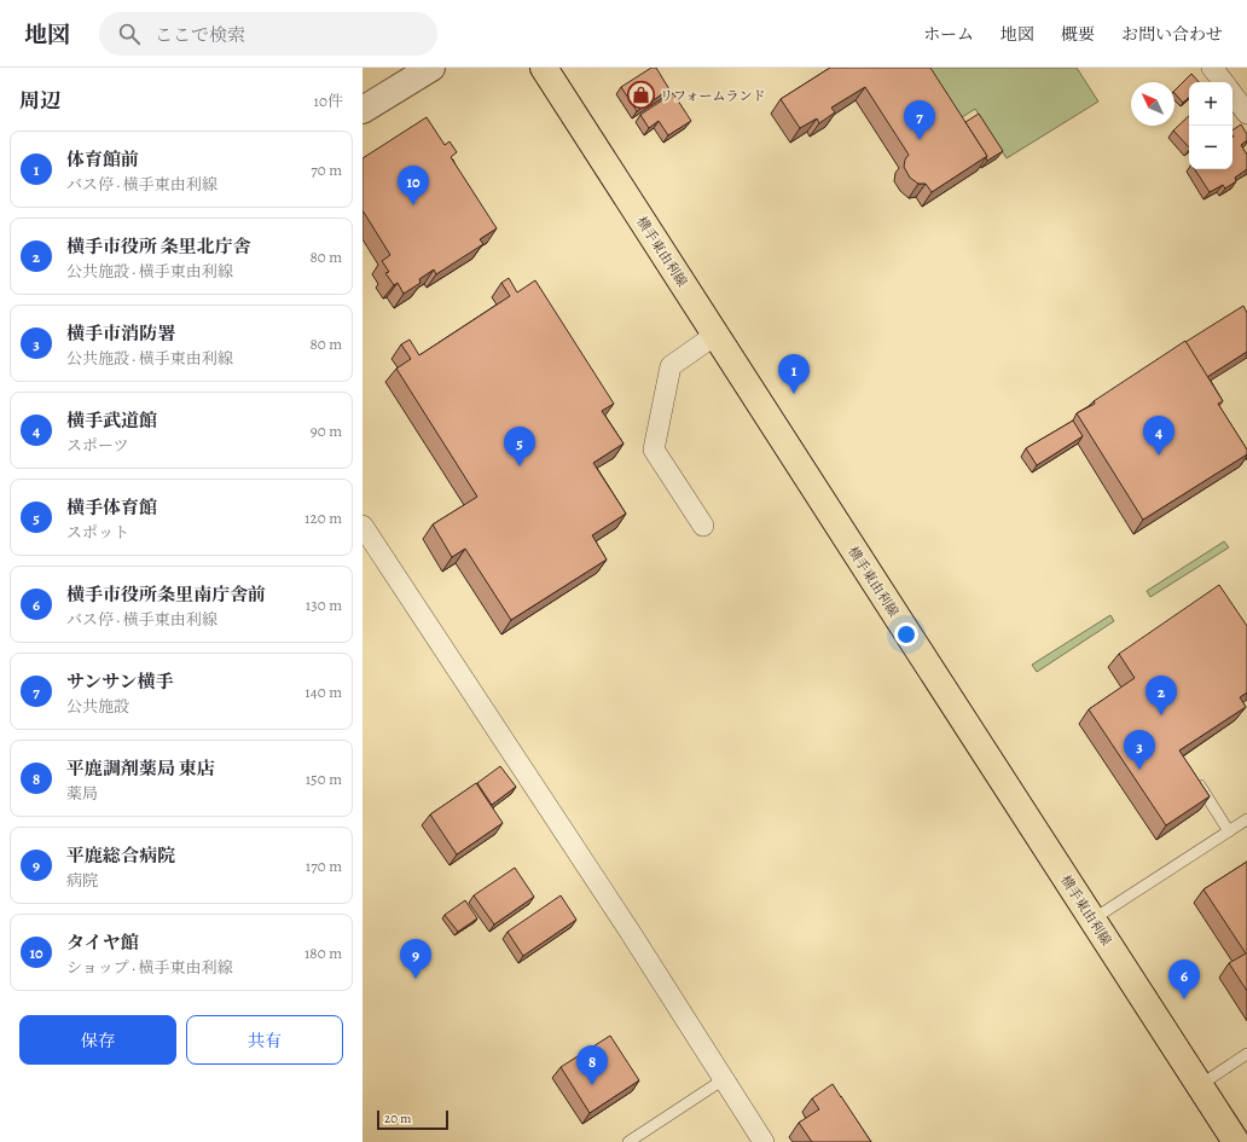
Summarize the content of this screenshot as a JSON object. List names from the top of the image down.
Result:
{
  "streets": {
    "main road": ["横手東由利線"]
  },
  "places": {
    "shop": ["リフォームランド"]
  },
  "scale_bar": "20 m",
  "north": "top left",
  "page": {
    "header": "地図",
    "search": "ここで検索",
    "nav": [
      "ホーム",
      "地図",
      "概要",
      "お問い合わせ"
    ],
    "heading": ["周辺", "10件"],
    "map_buttons": ["+", "−"],
    "pins": [
      "7",
      "10",
      "1",
      "4",
      "5",
      "2",
      "3",
      "9",
      "6",
      "8"
    ],
    "list": [
      {
        "mark": "1",
        "name": "体育館前",
        "note": "バス停 · 横手東由利線",
        "value": "70 m"
      },
      {
        "mark": "2",
        "name": "横手市役所 条里北庁舎",
        "note": "公共施設 · 横手東由利線",
        "value": "80 m"
      },
      {
        "mark": "3",
        "name": "横手市消防署",
        "note": "公共施設 · 横手東由利線",
        "value": "80 m"
      },
      {
        "mark": "4",
        "name": "横手武道館",
        "note": "スポーツ",
        "value": "90 m"
      },
      {
        "mark": "5",
        "name": "横手体育館",
        "note": "スポット",
        "value": "120 m"
      },
      {
        "mark": "6",
        "name": "横手市役所条里南庁舎前",
        "note": "バス停 · 横手東由利線",
        "value": "130 m"
      },
      {
        "mark": "7",
        "name": "サンサン横手",
        "note": "公共施設",
        "value": "140 m"
      },
      {
        "mark": "8",
        "name": "平鹿調剤薬局 東店",
        "note": "薬局",
        "value": "150 m"
      },
      {
        "mark": "9",
        "name": "平鹿総合病院",
        "note": "病院",
        "value": "170 m"
      },
      {
        "mark": "10",
        "name": "タイヤ館",
        "note": "ショップ · 横手東由利線",
        "value": "180 m"
      }
    ],
    "buttons": ["保存", "共有"],
    "scale": "20 m"
  }
}
